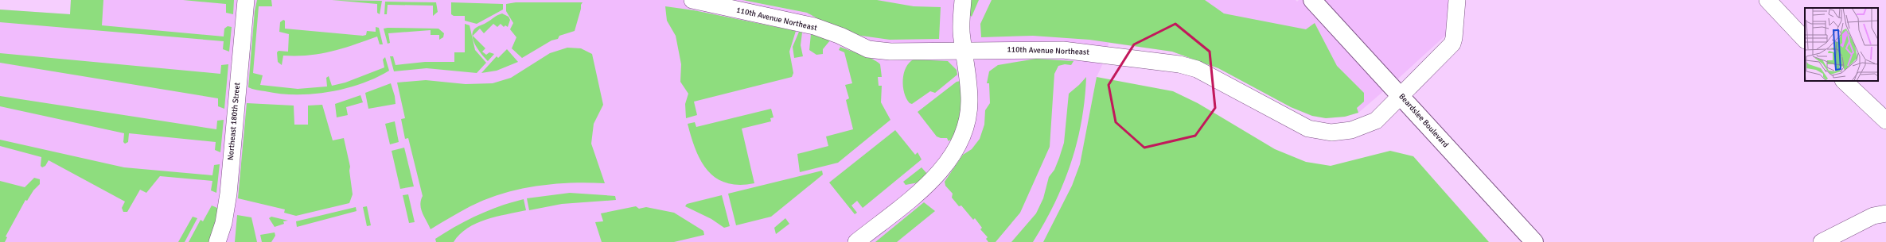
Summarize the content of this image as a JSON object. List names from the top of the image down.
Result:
{
  "streets": {
    "main road": ["Beardslee Boulevard"],
    "street": ["110th Avenue Northeast", "Northeast 180th Street"]
  },
  "crossings": [
    ["110th Avenue Northeast", "Beardslee Boulevard"]
  ]
}
